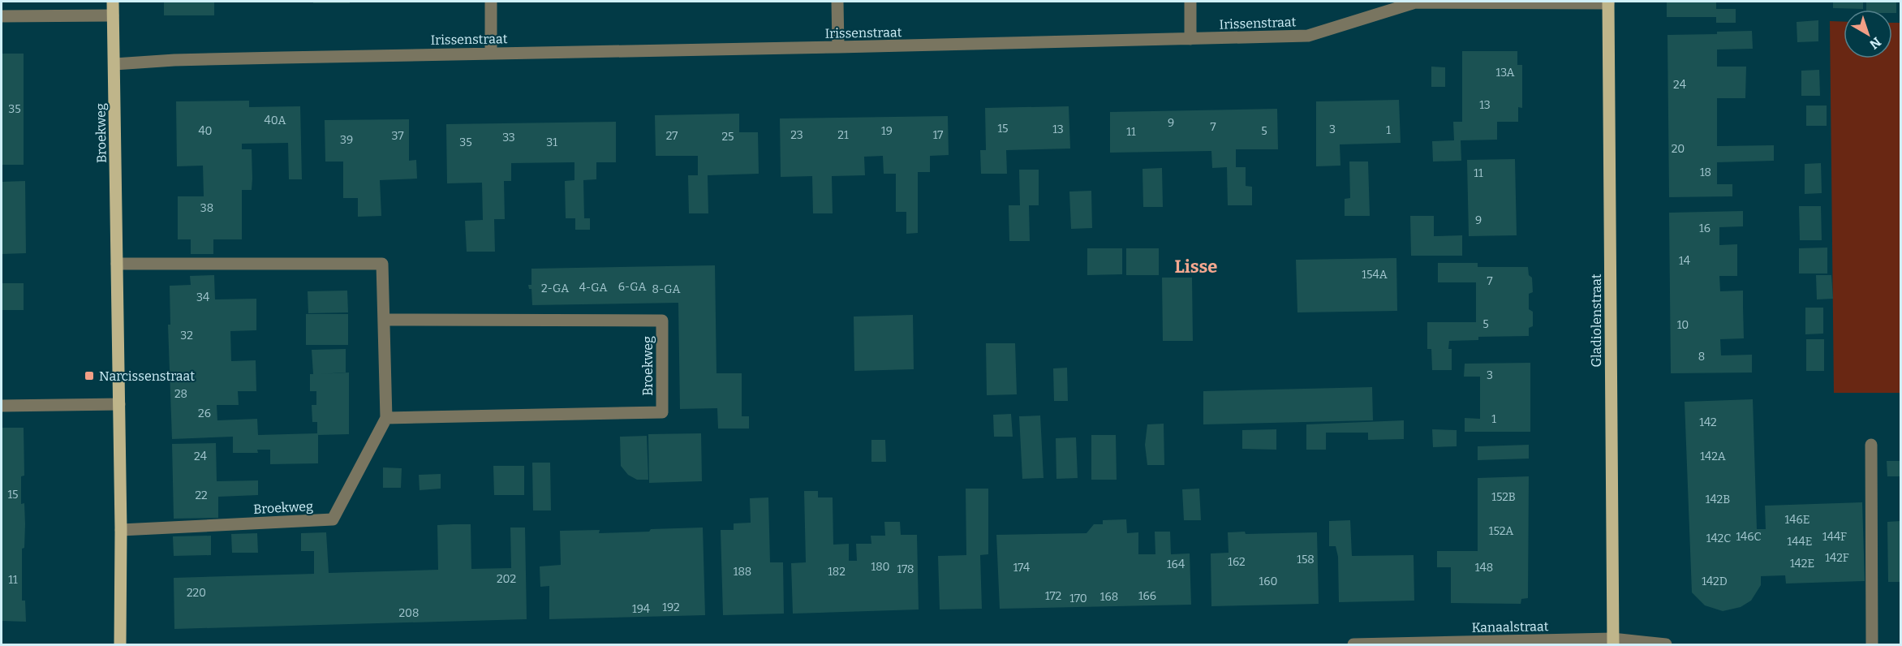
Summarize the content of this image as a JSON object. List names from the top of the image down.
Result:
{
  "streets": {
    "main road": ["Broekweg", "Gladiolenstraat"],
    "street": ["Irissenstraat", "Kanaalstraat"]
  },
  "crossings": [
    ["Irissenstraat", "Broekweg"],
    ["Irissenstraat", "Gladiolenstraat"],
    ["Gladiolenstraat", "Kanaalstraat"]
  ],
  "districts": ["Lisse"],
  "places": {
    "transit": ["Narcissenstraat"]
  },
  "house_numbers": [
    "13A",
    "24",
    "13",
    "35",
    "40A",
    "9",
    "7",
    "15",
    "13",
    "3",
    "1",
    "40",
    "19",
    "5",
    "11",
    "23",
    "21",
    "17",
    "37",
    "27",
    "25",
    "33",
    "39",
    "35",
    "31",
    "20",
    "18",
    "11",
    "38",
    "9",
    "16",
    "14",
    "154A",
    "7",
    "6-GA",
    "4-GA",
    "2-GA",
    "8-GA",
    "34",
    "5",
    "10",
    "32",
    "8",
    "3",
    "28",
    "26",
    "1",
    "142",
    "24",
    "142A",
    "15",
    "22",
    "152B",
    "142B",
    "146E",
    "152A",
    "146C",
    "144F",
    "142C",
    "144E",
    "142F",
    "158",
    "162",
    "142E",
    "164",
    "180",
    "174",
    "148",
    "178",
    "188",
    "182",
    "202",
    "11",
    "160",
    "142D",
    "220",
    "172",
    "166",
    "168",
    "170",
    "192",
    "194",
    "208"
  ],
  "north": "bottom right"
}
